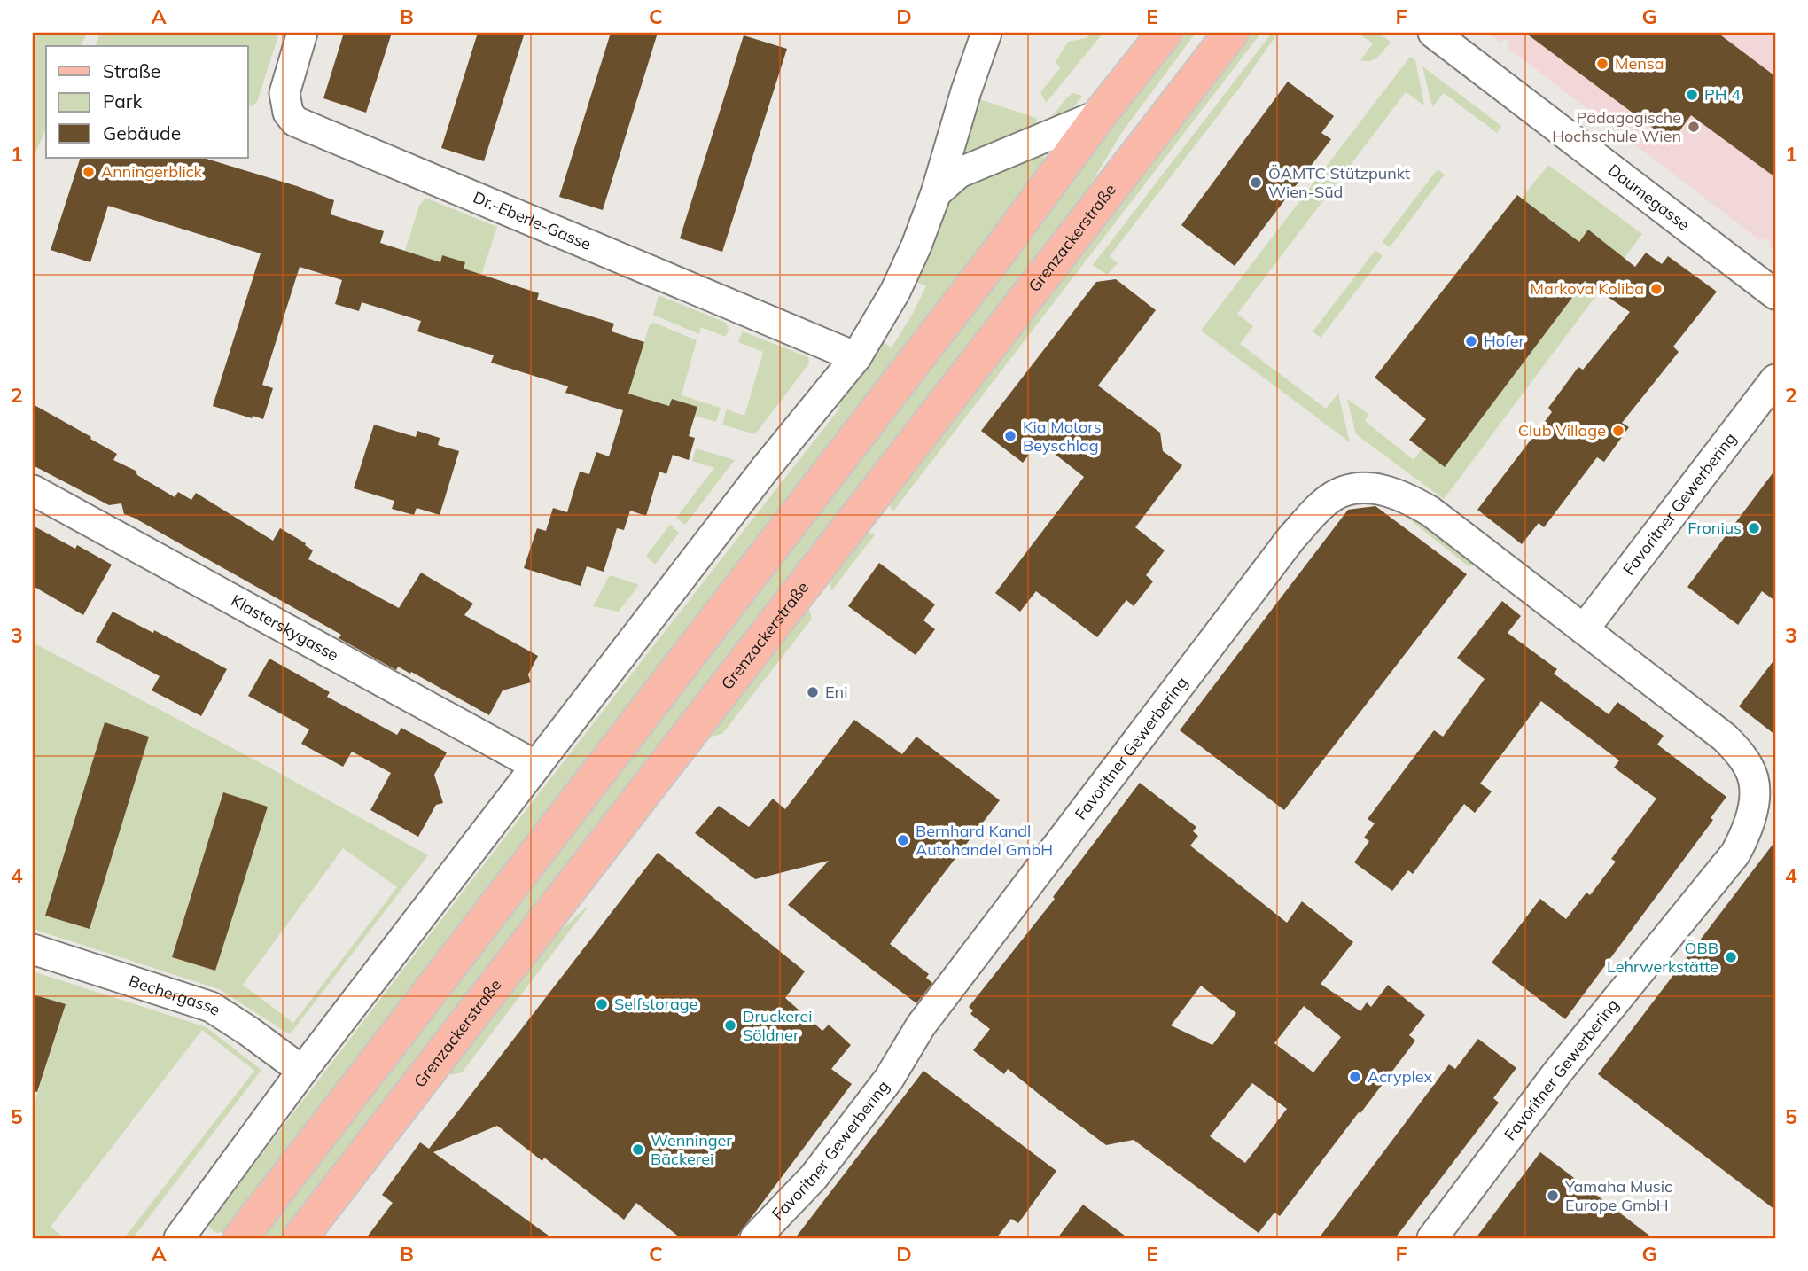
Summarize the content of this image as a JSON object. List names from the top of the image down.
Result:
{
  "streets": {
    "main road": ["Grenzackerstraße"],
    "street": [
      "Daumegasse",
      "Dr.-Eberle-Gasse",
      "Favoritner Gewerbering",
      "Klasterskygasse",
      "Bechergasse"
    ]
  },
  "places": [
    "Mensa",
    "PH 4",
    "Pädagogische Hochschule Wien",
    "Anningerblick",
    "ÖAMTC Stützpunkt Wien-Süd",
    "Markova Koliba",
    "Hofer",
    "Club Village",
    "Kia Motors Beyschlag",
    "Fronius",
    "Eni",
    "Bernhard Kandl Autohandel GmbH",
    "ÖBB Lehrwerkstätte",
    "Selfstorage",
    "Druckerei Söldner",
    "Acryplex",
    "Wenninger Bäckerei",
    "Yamaha Music Europe GmbH"
  ],
  "legend": ["Straße", "Park", "Gebäude"],
  "grid": {
    "columns": [
      "A",
      "B",
      "C",
      "D",
      "E",
      "F",
      "G"
    ],
    "rows": [
      "1",
      "2",
      "3",
      "4",
      "5"
    ]
  }
}
